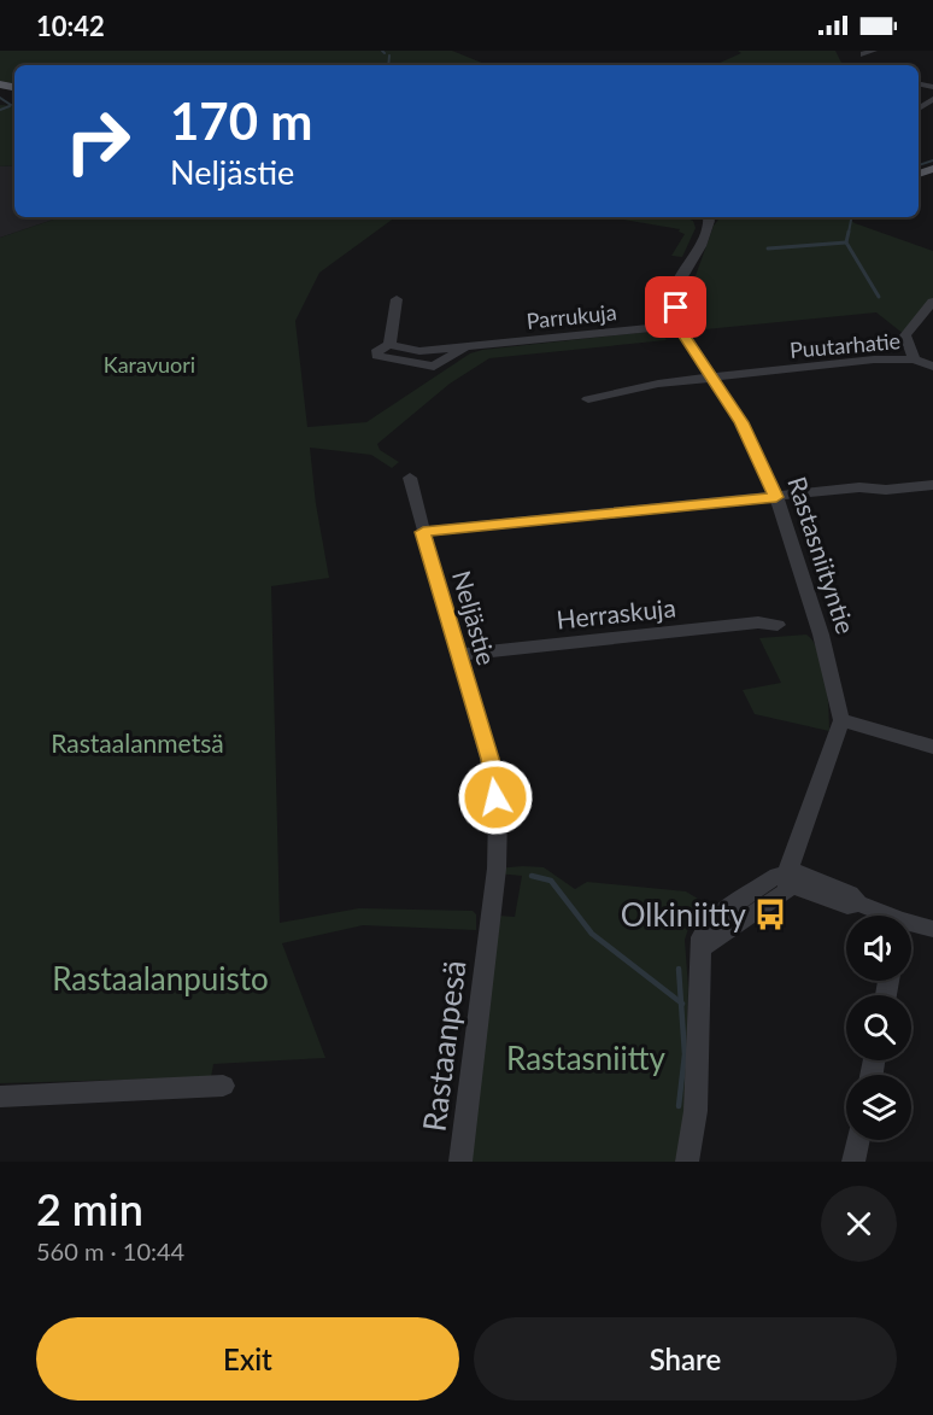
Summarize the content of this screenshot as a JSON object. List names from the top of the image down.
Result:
{
  "streets": {
    "street": [
      "Parrukuja",
      "Puutarhatie",
      "Rastasniityntie",
      "Herraskuja",
      "Neljästie",
      "Rastaanpesä"
    ]
  },
  "crossings": [
    ["Parrukuja", "Rastasniityntie"],
    ["Puutarhatie", "Rastasniityntie"],
    ["Herraskuja", "Neljästie"],
    ["Neljästie", "Rastaanpesä"]
  ],
  "parks": [
    "Karavuori",
    "Rastaalanmetsä",
    "Rastaalanpuisto",
    "Rastasniitty"
  ],
  "places": {
    "bus stop": ["Olkiniitty"]
  },
  "page": {
    "status": "10:42",
    "turn": ["170 m", "Neljästie"],
    "heading": ["2 min", "560 m · 10:44"],
    "buttons": ["Exit", "Share"]
  }
}
